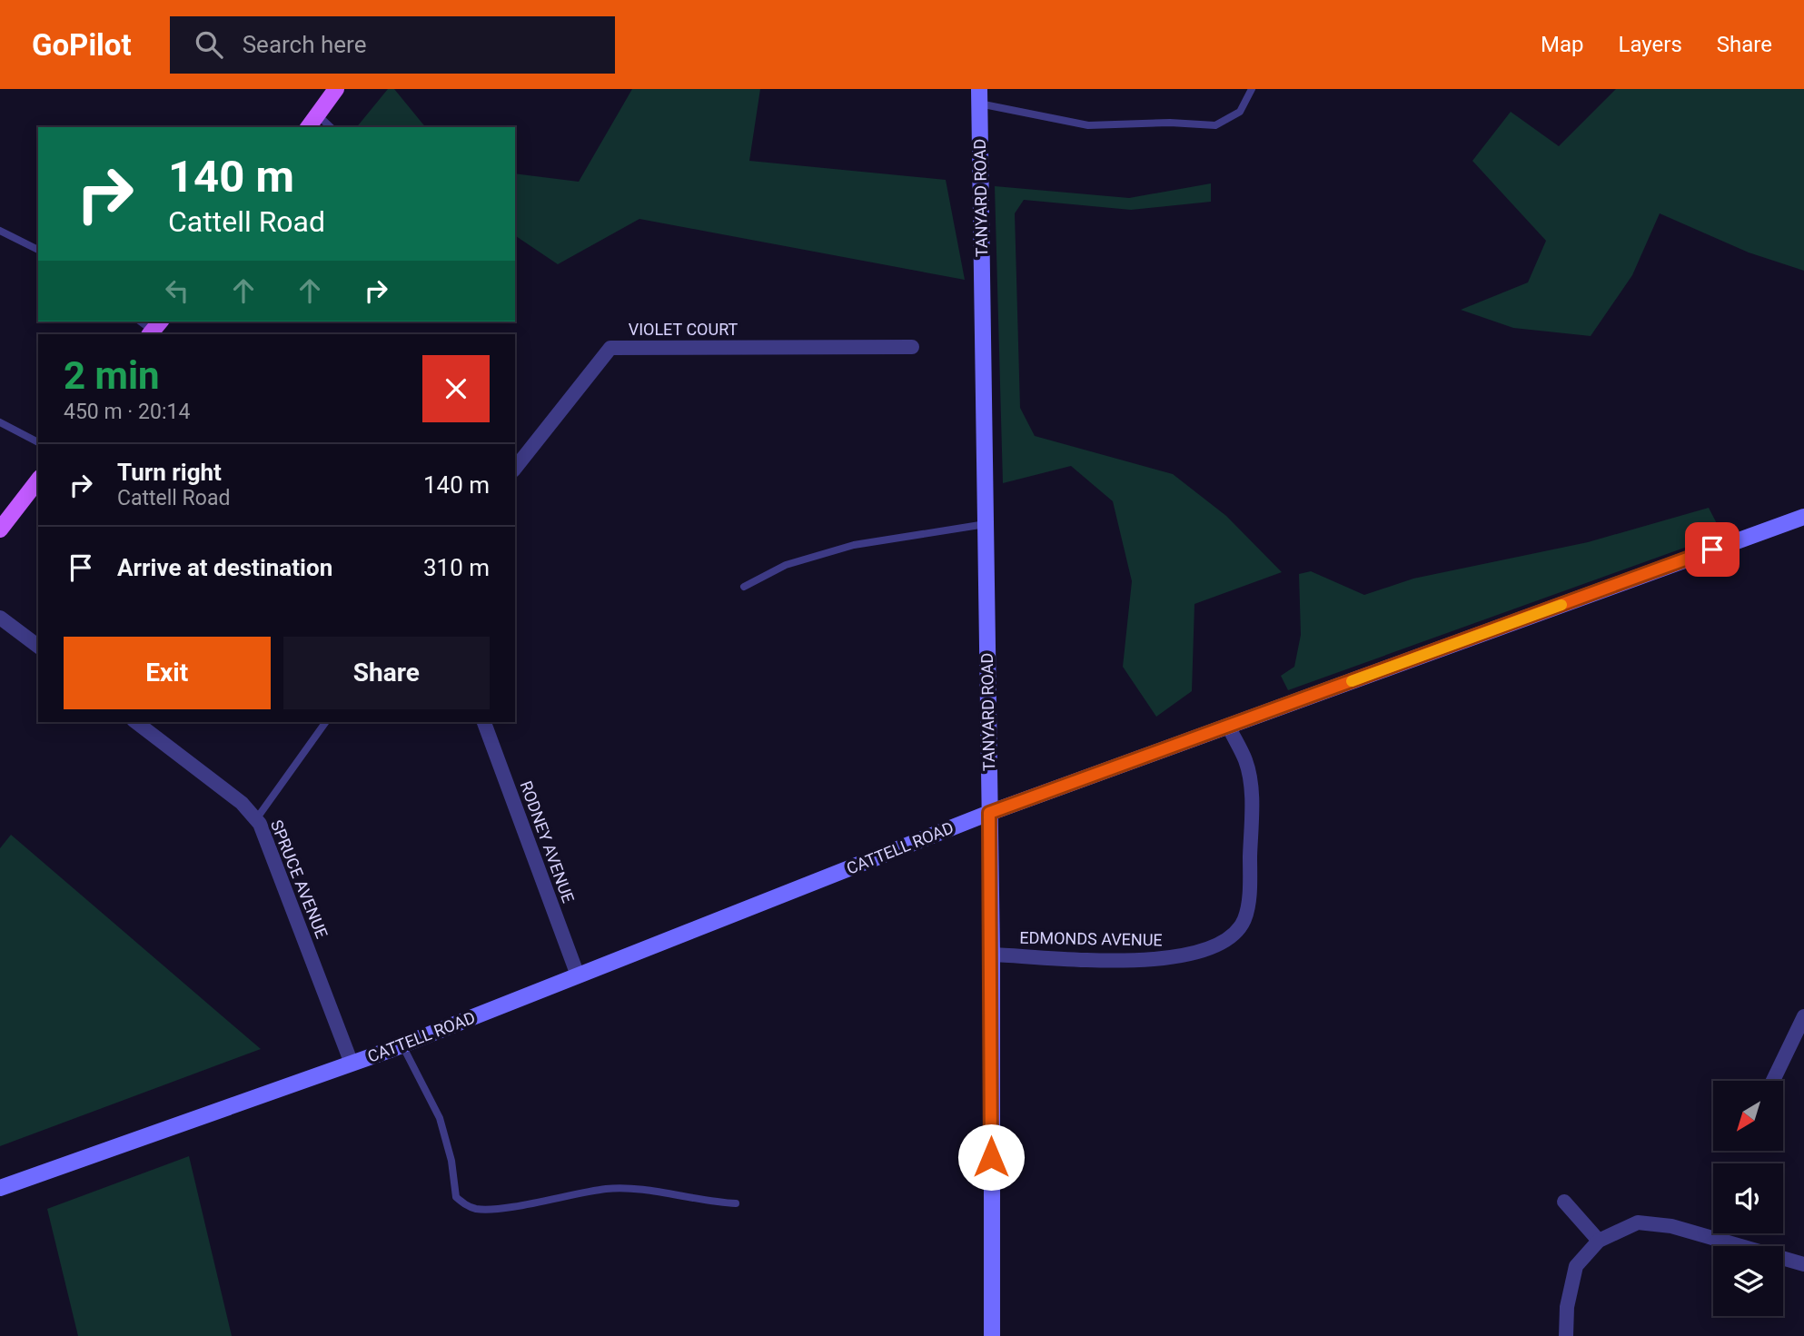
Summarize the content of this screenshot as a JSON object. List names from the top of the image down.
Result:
{
  "streets": {
    "street": [
      "TANYARD ROAD",
      "VIOLET COURT",
      "RODNEY AVENUE",
      "CATTELL ROAD",
      "SPRUCE AVENUE",
      "EDMONDS AVENUE"
    ]
  },
  "crossings": [
    ["TANYARD ROAD", "CATTELL ROAD"],
    ["TANYARD ROAD", "EDMONDS AVENUE"],
    ["RODNEY AVENUE", "CATTELL ROAD"],
    ["CATTELL ROAD", "SPRUCE AVENUE"],
    ["CATTELL ROAD", "EDMONDS AVENUE"]
  ],
  "north": "bottom left",
  "page": {
    "header": "GoPilot",
    "search": "Search here",
    "nav": ["Map", "Layers", "Share"],
    "turn": ["140 m", "Cattell Road"],
    "heading": ["2 min", "450 m · 20:14"],
    "list": [
      {
        "name": "Turn right",
        "note": "Cattell Road",
        "value": "140 m"
      },
      {
        "name": "Arrive at destination",
        "value": "310 m"
      }
    ],
    "buttons": ["Exit", "Share"]
  }
}
